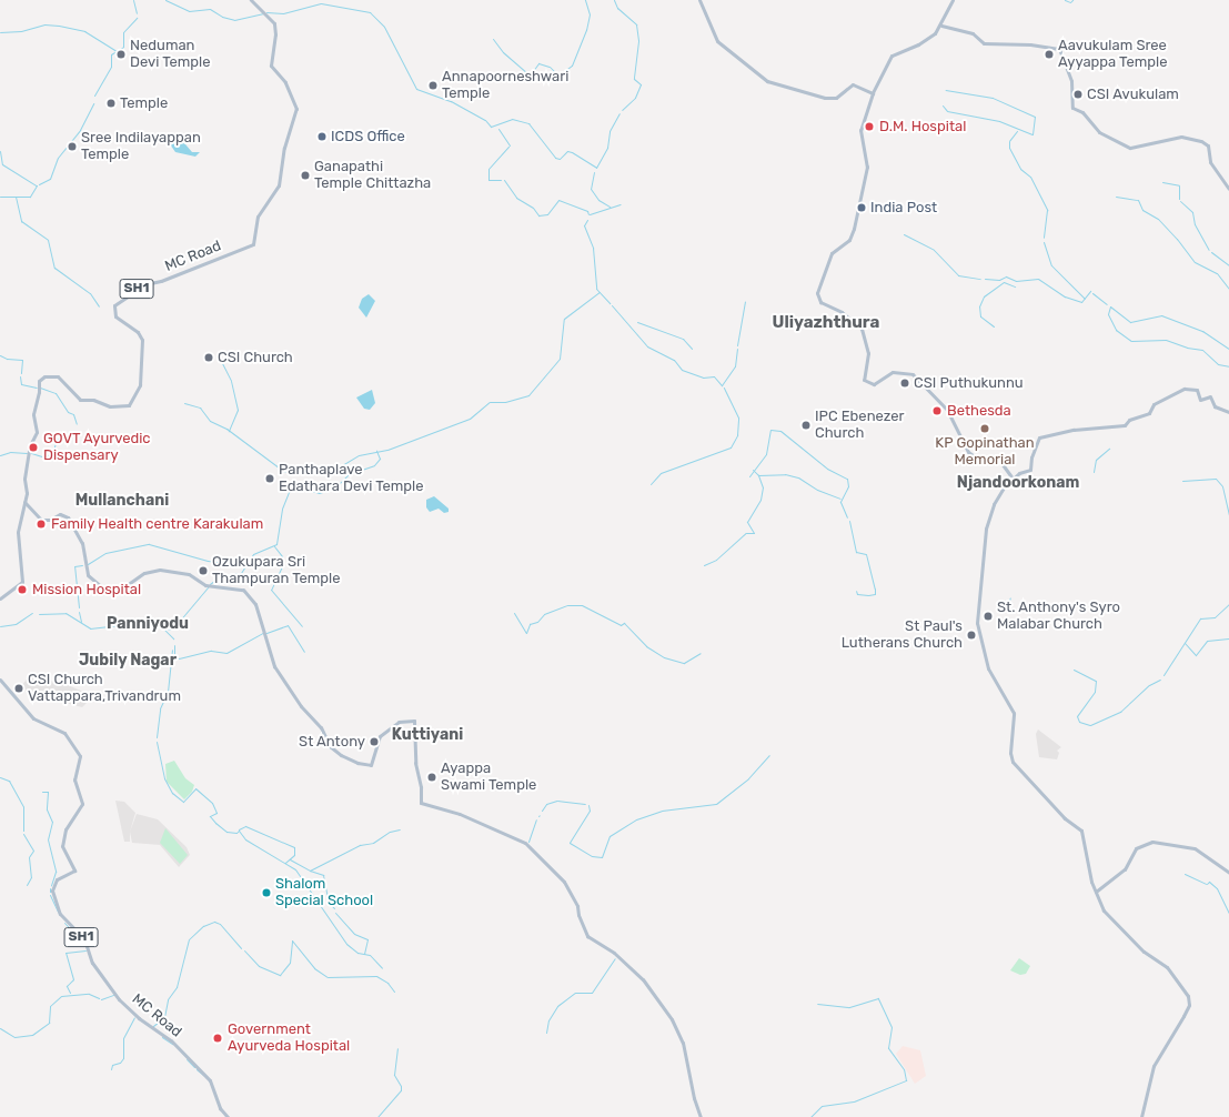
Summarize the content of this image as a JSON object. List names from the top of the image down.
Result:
{
  "streets": {
    "main road": ["MC Road", "SH1"]
  },
  "districts": [
    "Uliyazhthura",
    "Njandoorkonam",
    "Mullanchani",
    "Panniyodu",
    "Jubily Nagar",
    "Kuttiyani"
  ],
  "places": [
    "Neduman Devi Temple",
    "Aavukulam Sree Ayyappa Temple",
    "Annapoorneshwari Temple",
    "CSI Avukulam",
    "Temple",
    "D.M. Hospital",
    "ICDS Office",
    "Sree Indilayappan Temple",
    "Ganapathi Temple Chittazha",
    "India Post",
    "CSI Church",
    "CSI Puthukunnu",
    "Bethesda",
    "IPC Ebenezer Church",
    "KP Gopinathan Memorial",
    "GOVT Ayurvedic Dispensary",
    "Panthaplave Edathara Devi Temple",
    "Family Health centre Karakulam",
    "Ozukupara Sri Thampuran Temple",
    "Mission Hospital",
    "St. Anthony's Syro Malabar Church",
    "St Paul's Lutherans Church",
    "CSI Church Vattappara,Trivandrum",
    "St Antony",
    "Ayappa Swami Temple",
    "Shalom Special School",
    "Government Ayurveda Hospital"
  ]
}
